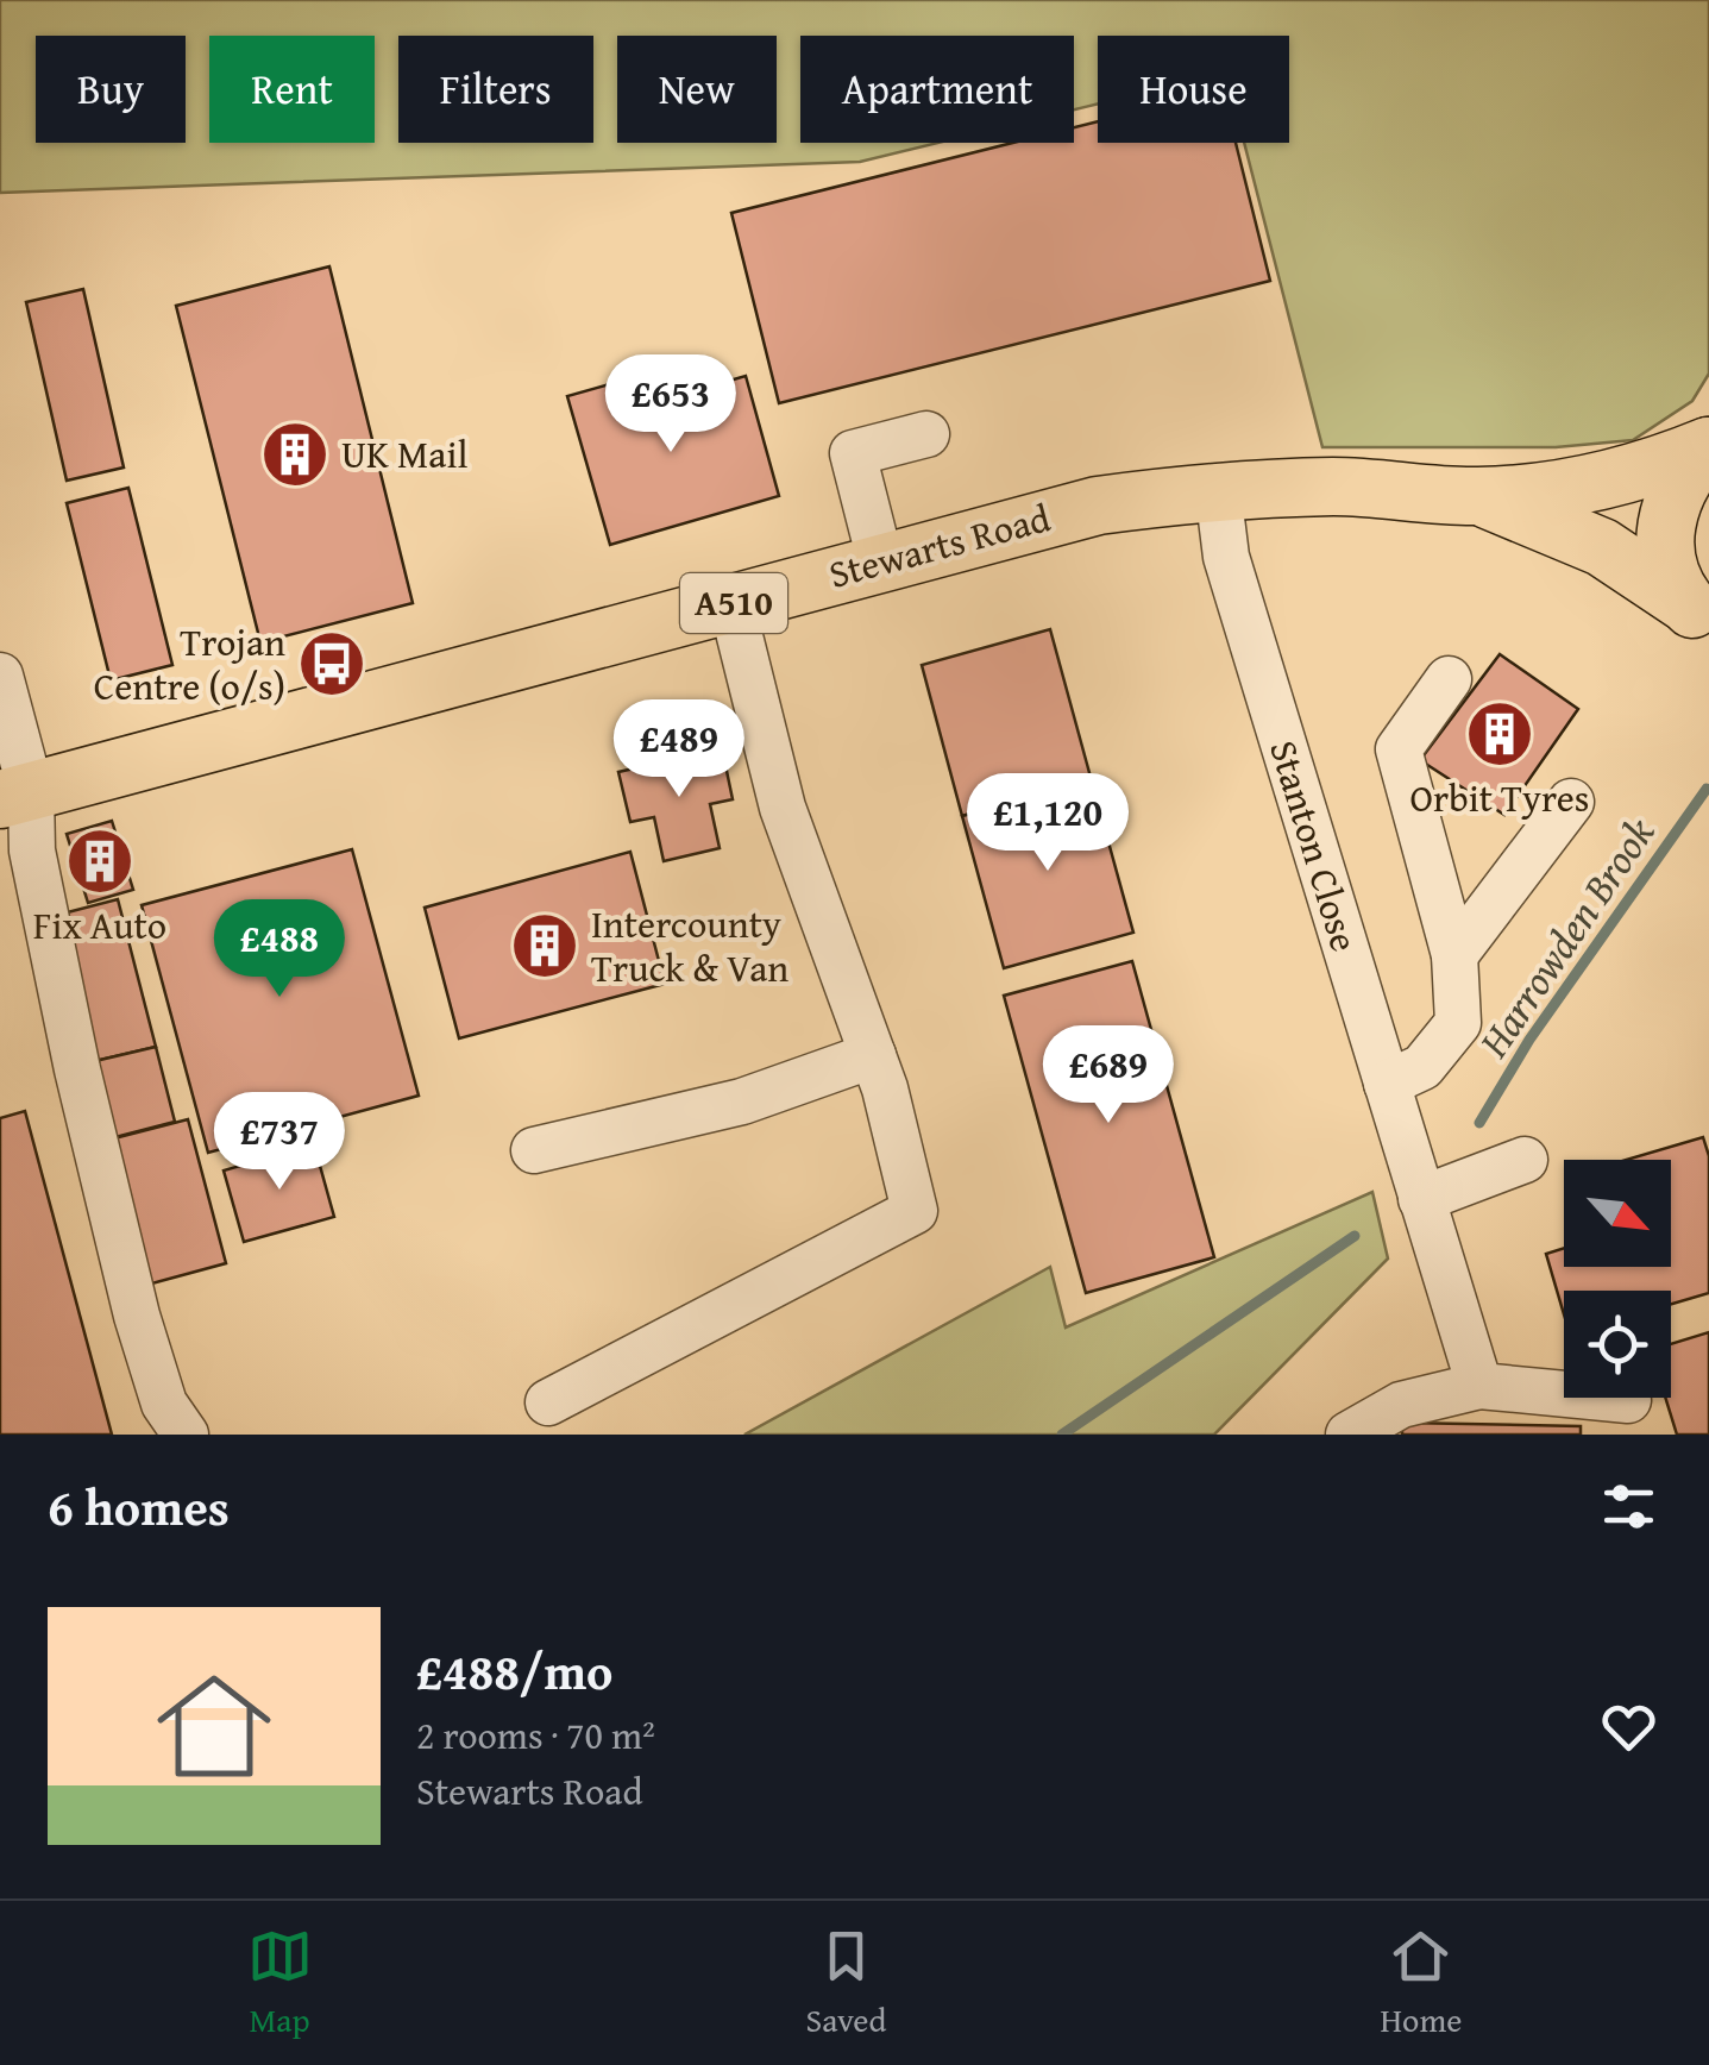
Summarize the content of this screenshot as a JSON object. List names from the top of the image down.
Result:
{
  "streets": {
    "main road": ["Stewarts Road", "A510"],
    "street": ["Stanton Close"]
  },
  "crossings": [
    ["Stewarts Road", "Stanton Close"]
  ],
  "water": ["Harrowden Brook"],
  "places": {
    "building": [
      "UK Mail",
      "Orbit Tyres",
      "Fix Auto",
      "Intercounty Truck & Van"
    ],
    "bus stop": ["Trojan Centre (o/s)"]
  },
  "north": "bottom right",
  "page": {
    "chip": [
      "Buy",
      "Rent",
      "Filters",
      "New",
      "Apartment",
      "House"
    ],
    "price": [
      "£653",
      "£489",
      "£1,120",
      "£488",
      "£689",
      "£737"
    ],
    "heading": "6 homes",
    "list": [
      {
        "name": "£488/mo",
        "note": "2 rooms · 70 m² · Stewarts Road"
      }
    ],
    "tabs": ["Map", "Saved", "Home"]
  }
}
